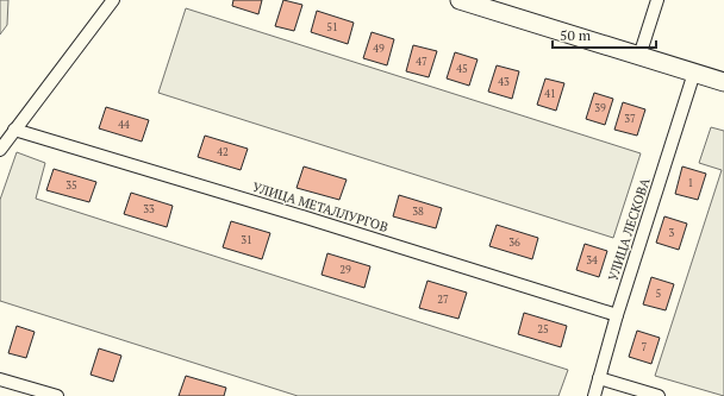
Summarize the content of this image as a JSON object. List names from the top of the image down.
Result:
{
  "streets": {
    "street": ["УЛИЦА МЕТАЛЛУРГОВ", "УЛИЦА ЛЕСКОВА"]
  },
  "crossings": [
    ["УЛИЦА МЕТАЛЛУРГОВ", "УЛИЦА ЛЕСКОВА"]
  ],
  "house_numbers": [
    "51",
    "49",
    "47",
    "45",
    "43",
    "41",
    "39",
    "37",
    "44",
    "42",
    "1",
    "35",
    "33",
    "38",
    "3",
    "31",
    "36",
    "34",
    "29",
    "5",
    "27",
    "25",
    "7"
  ],
  "scale_bar": "50 m"
}
